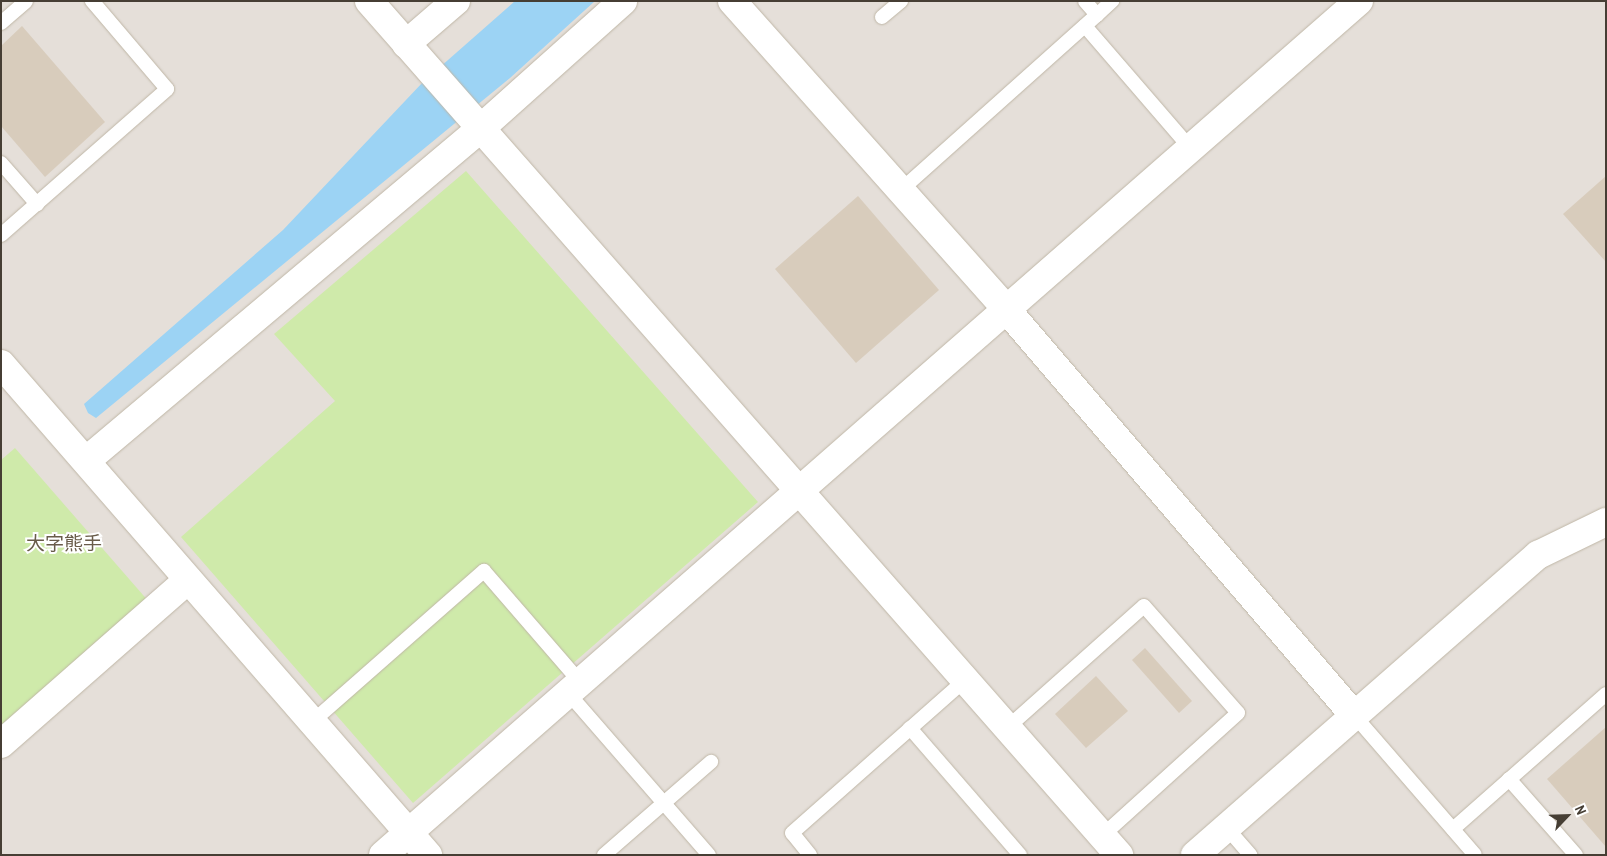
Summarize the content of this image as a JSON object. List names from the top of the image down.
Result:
{
  "districts": ["大字熊手"],
  "north": "top right"
}
